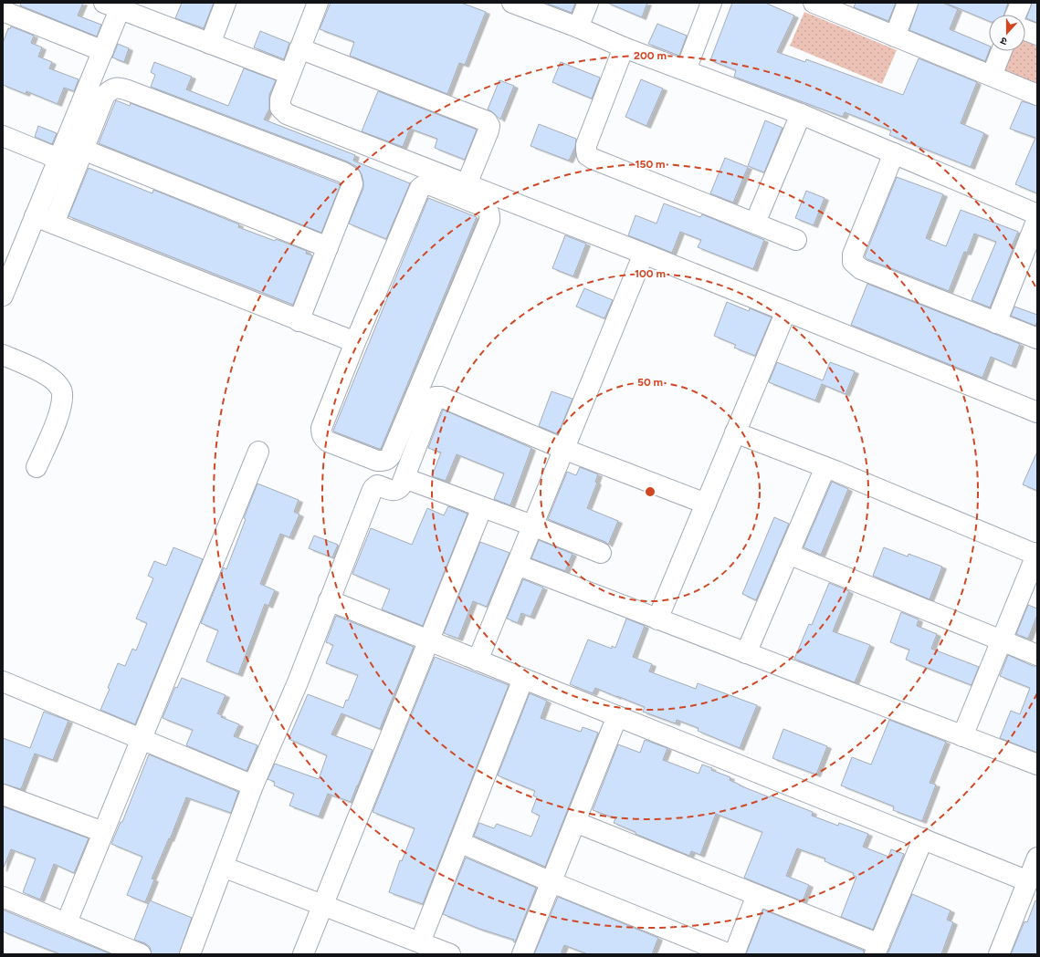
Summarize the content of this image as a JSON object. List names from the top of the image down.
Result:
{
  "north": "bottom",
  "rings": [
    "200 m",
    "150 m",
    "100 m",
    "50 m"
  ]
}
